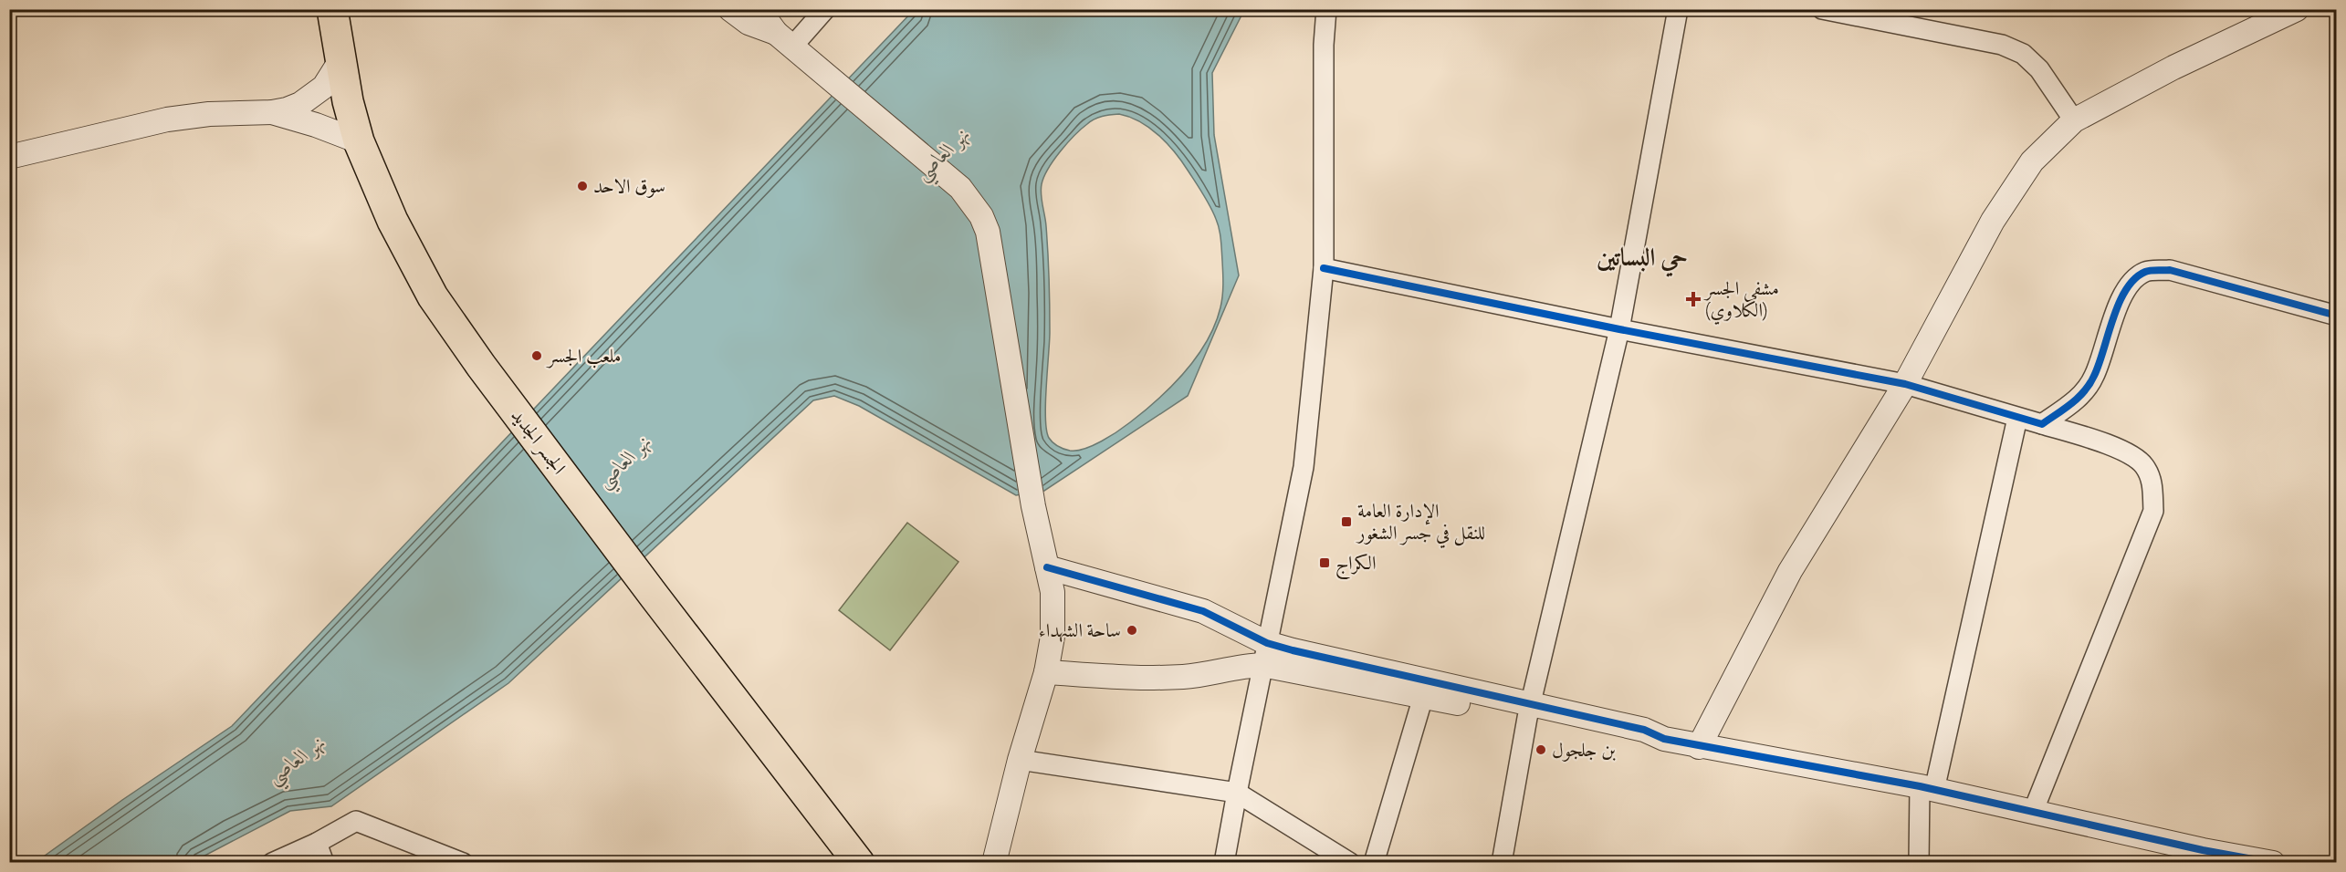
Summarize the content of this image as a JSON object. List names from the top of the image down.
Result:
{
  "streets": {
    "main road": ["الجسر الجديد"]
  },
  "districts": ["حي البساتين"],
  "water": ["نهر العاصي"],
  "places": {
    "other": [
      "سوق الاحد",
      "ملعب الجسر",
      "ساحة الشهداء",
      "بن جلجول"
    ],
    "health": ["مشفى الجسر (الكلاوي)"],
    "transit": ["الإدارة العامة للنقل في جسر الشغور", "الكراج"]
  }
}
